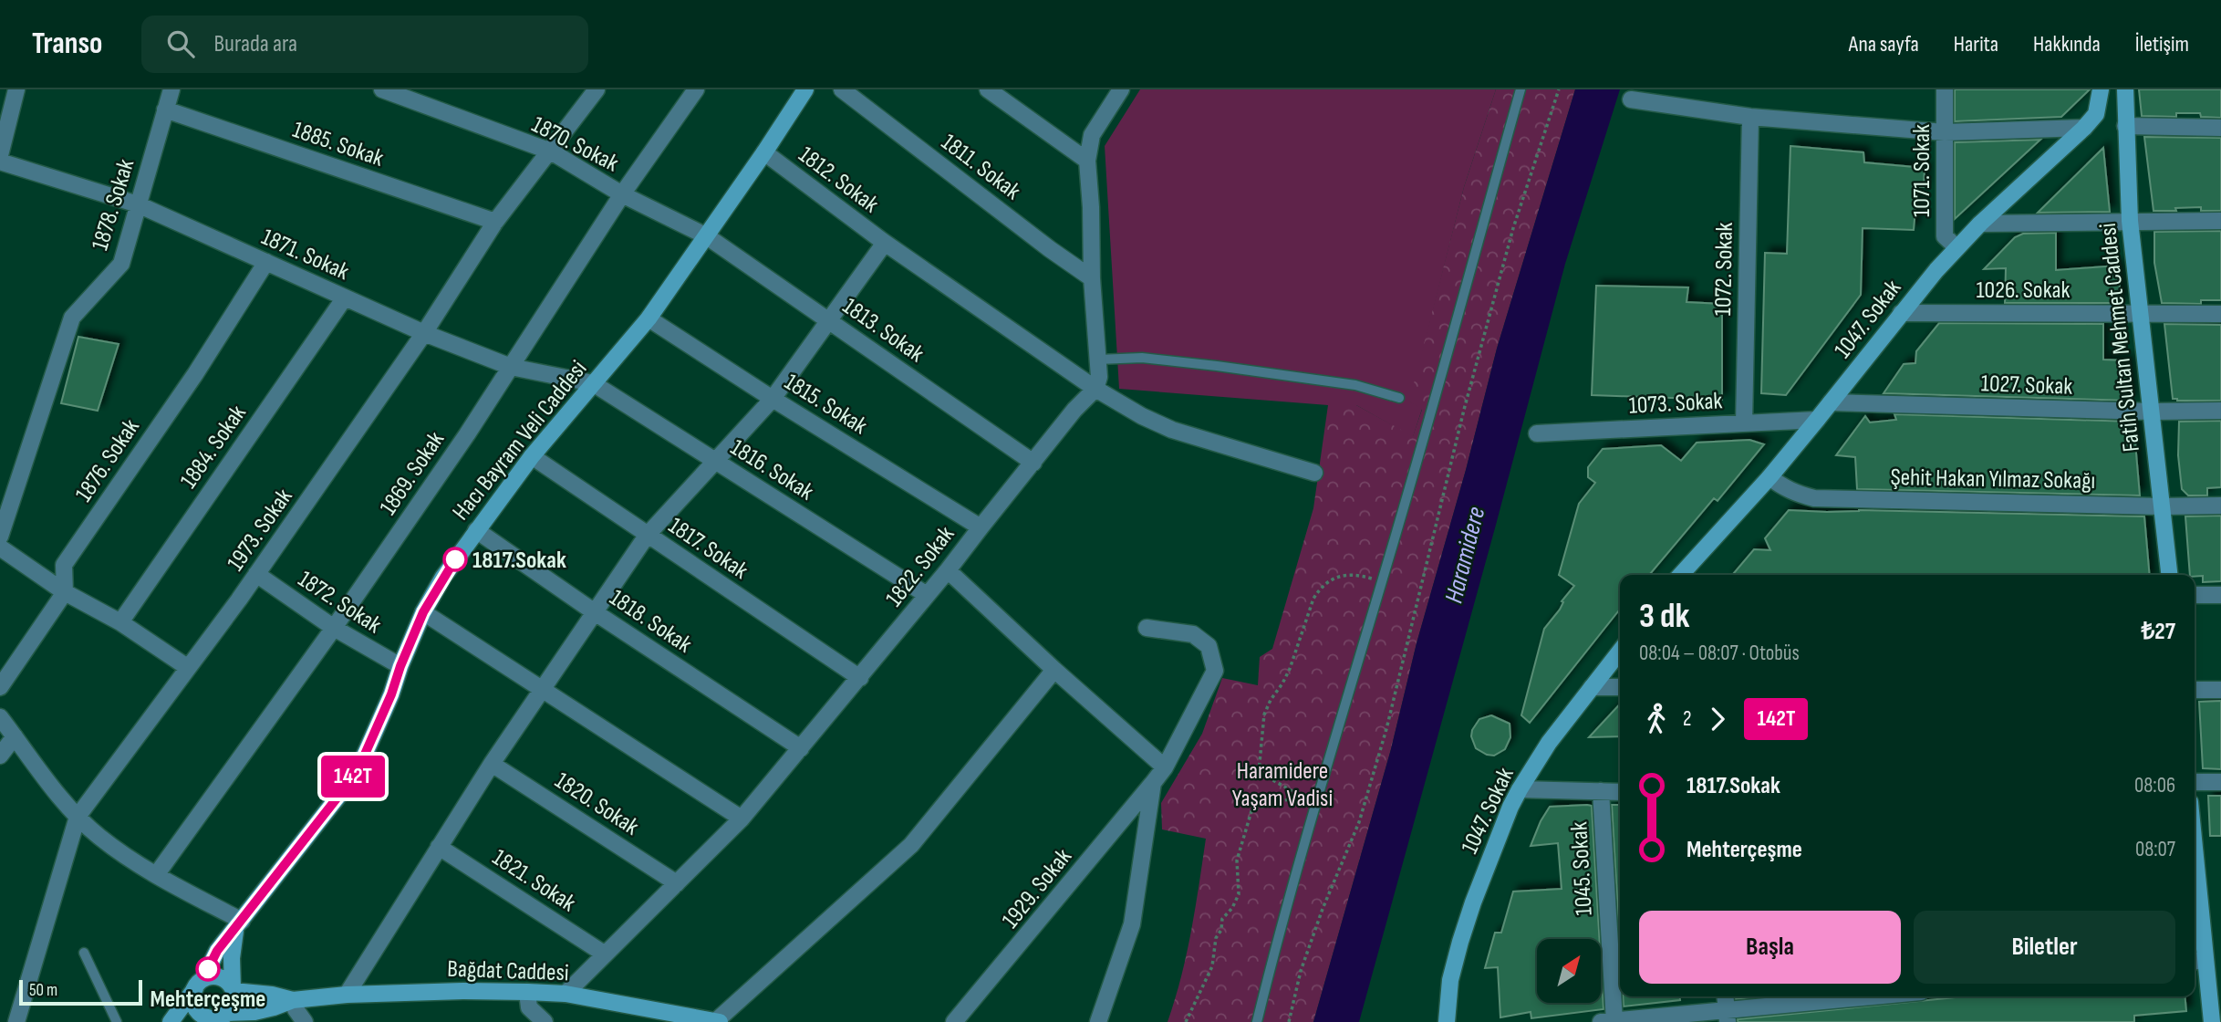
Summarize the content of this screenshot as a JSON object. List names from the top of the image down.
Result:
{
  "streets": {
    "main road": [
      "1047. Sokak",
      "Fatih Sultan Mehmet Caddesi",
      "Hacı Bayram Veli Caddesi",
      "Bağdat Caddesi"
    ],
    "street": [
      "1885. Sokak",
      "1870. Sokak",
      "1811. Sokak",
      "1071. Sokak",
      "1812. Sokak",
      "1878. Sokak",
      "1871. Sokak",
      "1072. Sokak",
      "1026. Sokak",
      "1813. Sokak",
      "1027. Sokak",
      "1073. Sokak",
      "1815. Sokak",
      "1884. Sokak",
      "1876. Sokak",
      "1816. Sokak",
      "1869. Sokak",
      "Şehit Hakan Yılmaz Sokağı",
      "1973. Sokak",
      "1817. Sokak",
      "1822. Sokak",
      "1872. Sokak",
      "1818. Sokak",
      "1820. Sokak",
      "1045. Sokak",
      "1821. Sokak",
      "1929. Sokak"
    ]
  },
  "crossings": [
    ["1885. Sokak", "1878. Sokak"],
    ["1885. Sokak", "1973. Sokak"],
    ["1870. Sokak", "1813. Sokak"],
    ["1870. Sokak", "Hacı Bayram Veli Caddesi"],
    ["1870. Sokak", "1869. Sokak"],
    ["1870. Sokak", "1973. Sokak"],
    ["1071. Sokak", "1047. Sokak"],
    ["1812. Sokak", "Hacı Bayram Veli Caddesi"],
    ["1812. Sokak", "1822. Sokak"],
    ["1878. Sokak", "1871. Sokak"],
    ["1871. Sokak", "Hacı Bayram Veli Caddesi"],
    ["1871. Sokak", "1884. Sokak"],
    ["1871. Sokak", "1876. Sokak"],
    ["1871. Sokak", "1816. Sokak"],
    ["1871. Sokak", "1869. Sokak"],
    ["1871. Sokak", "1973. Sokak"],
    ["1072. Sokak", "1073. Sokak"],
    ["1026. Sokak", "1047. Sokak"],
    ["1026. Sokak", "Fatih Sultan Mehmet Caddesi"],
    ["1047. Sokak", "1027. Sokak"],
    ["1047. Sokak", "1073. Sokak"],
    ["1047. Sokak", "Şehit Hakan Yılmaz Sokağı"],
    ["1813. Sokak", "Hacı Bayram Veli Caddesi"],
    ["1813. Sokak", "1822. Sokak"],
    ["Fatih Sultan Mehmet Caddesi", "1027. Sokak"],
    ["Fatih Sultan Mehmet Caddesi", "Şehit Hakan Yılmaz Sokağı"],
    ["1815. Sokak", "Hacı Bayram Veli Caddesi"],
    ["1815. Sokak", "1822. Sokak"],
    ["Hacı Bayram Veli Caddesi", "1816. Sokak"],
    ["Hacı Bayram Veli Caddesi", "1817. Sokak"],
    ["Hacı Bayram Veli Caddesi", "1872. Sokak"],
    ["Hacı Bayram Veli Caddesi", "1818. Sokak"],
    ["Hacı Bayram Veli Caddesi", "Bağdat Caddesi"],
    ["1816. Sokak", "1822. Sokak"],
    ["1869. Sokak", "1872. Sokak"],
    ["1973. Sokak", "1872. Sokak"],
    ["1817. Sokak", "1822. Sokak"],
    ["1822. Sokak", "1818. Sokak"],
    ["1822. Sokak", "1820. Sokak"],
    ["1822. Sokak", "1821. Sokak"],
    ["1822. Sokak", "Bağdat Caddesi"]
  ],
  "water": ["Haramidere"],
  "parks": ["Haramidere Yaşam Vadisi"],
  "places": ["1817.Sokak", "Mehterçeşme"],
  "lines": ["bus line 142T"],
  "scale_bar": "50 m",
  "north": "top right",
  "page": {
    "header": "Transo",
    "search": "Burada ara",
    "nav": [
      "Ana sayfa",
      "Harita",
      "Hakkında",
      "İletişim"
    ],
    "on_map": "142T",
    "heading": ["3 dk", "08:04 – 08:07 · Otobüs", "₺27"],
    "legs": ["2", "142T"],
    "list": [
      {
        "name": "1817.Sokak",
        "value": "08:06"
      },
      {
        "name": "Mehterçeşme",
        "value": "08:07"
      }
    ],
    "buttons": ["Başla", "Biletler"],
    "scale": "50 m"
  }
}
